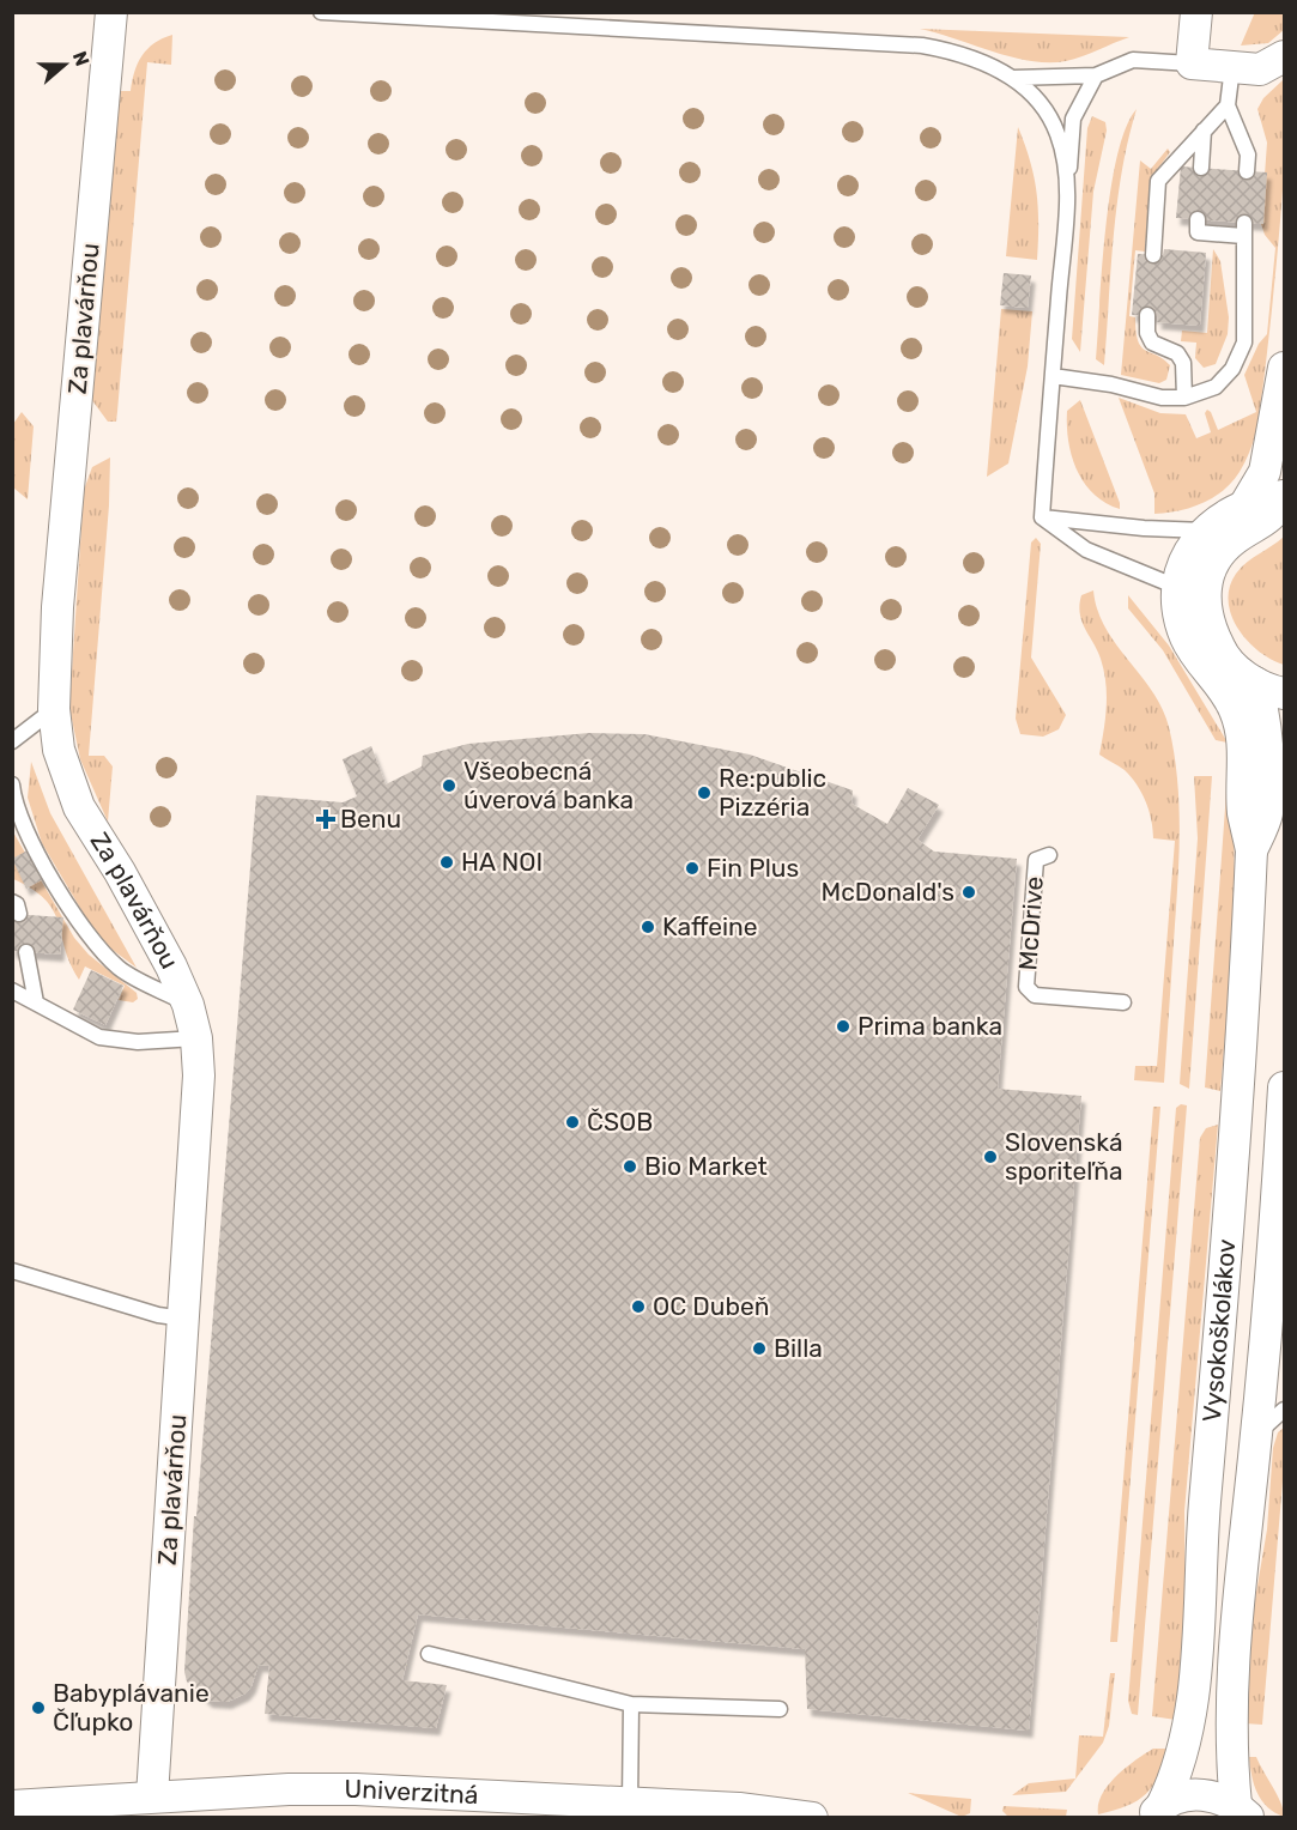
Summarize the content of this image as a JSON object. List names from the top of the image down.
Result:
{
  "streets": {
    "street": ["Za plavárňou", "Vysokoškolákov", "Univerzitná"],
    "lane": ["McDrive"]
  },
  "crossings": [
    ["Za plavárňou", "Univerzitná"]
  ],
  "places": {
    "other": [
      "Všeobecná úverová banka",
      "Re:public Pizzéria",
      "HA NOI",
      "Fin Plus",
      "McDonald's",
      "Kaffeine",
      "Prima banka",
      "ČSOB",
      "Slovenská sporiteľňa",
      "Bio Market",
      "OC Dubeň",
      "Billa",
      "Babyplávanie Čľupko"
    ],
    "health": ["Benu"]
  },
  "north": "right"
}
